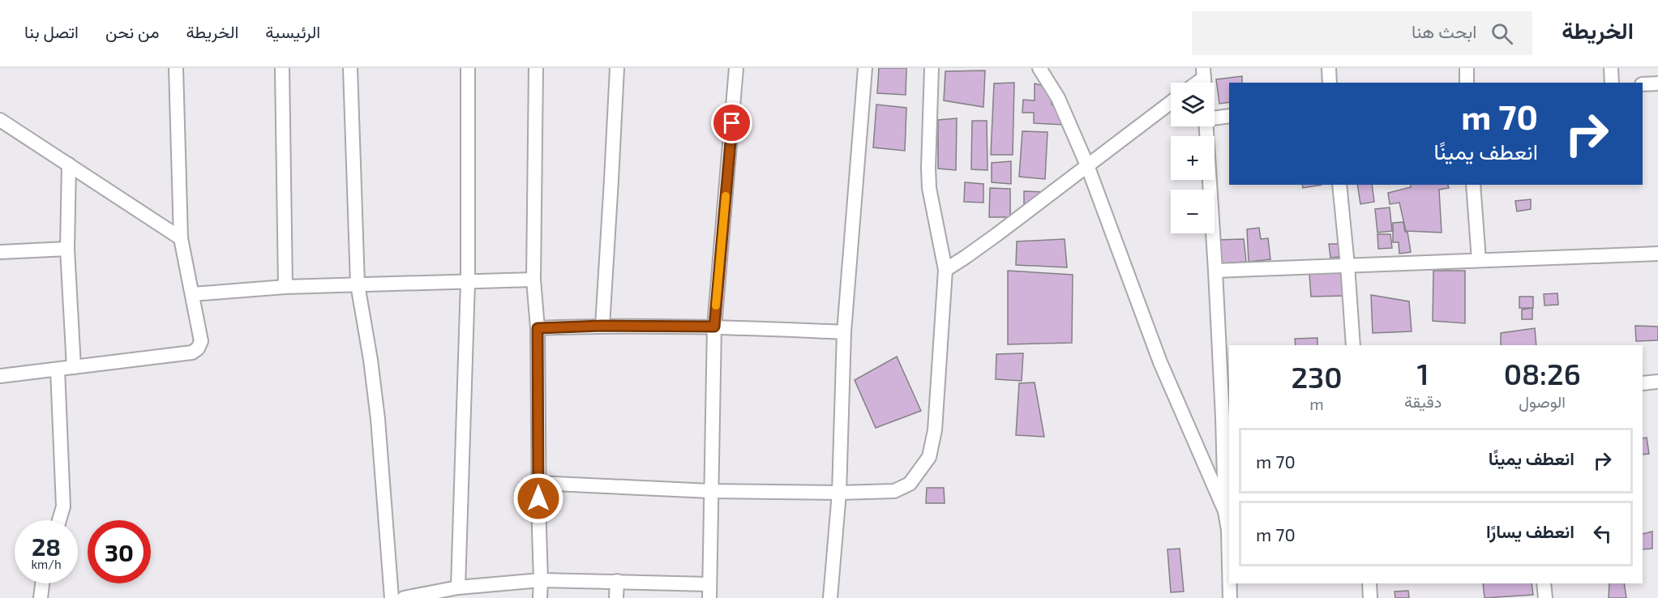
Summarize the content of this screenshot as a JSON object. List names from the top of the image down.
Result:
{
  "page": {
    "header": "الخريطة",
    "search": "ابحث هنا",
    "nav": [
      "الرئيسية",
      "الخريطة",
      "من نحن",
      "اتصل بنا"
    ],
    "map_buttons": ["+", "−"],
    "turn": ["70 m", "انعطف يمينًا"],
    "eta": [
      "08:26",
      "الوصول",
      "1",
      "دقيقة",
      "230",
      "m"
    ],
    "list": [
      {
        "name": "انعطف يمينًا",
        "value": "70 m"
      },
      {
        "name": "انعطف يسارًا",
        "value": "70 m"
      }
    ],
    "speed": "28 km/h",
    "limit": "30"
  }
}
